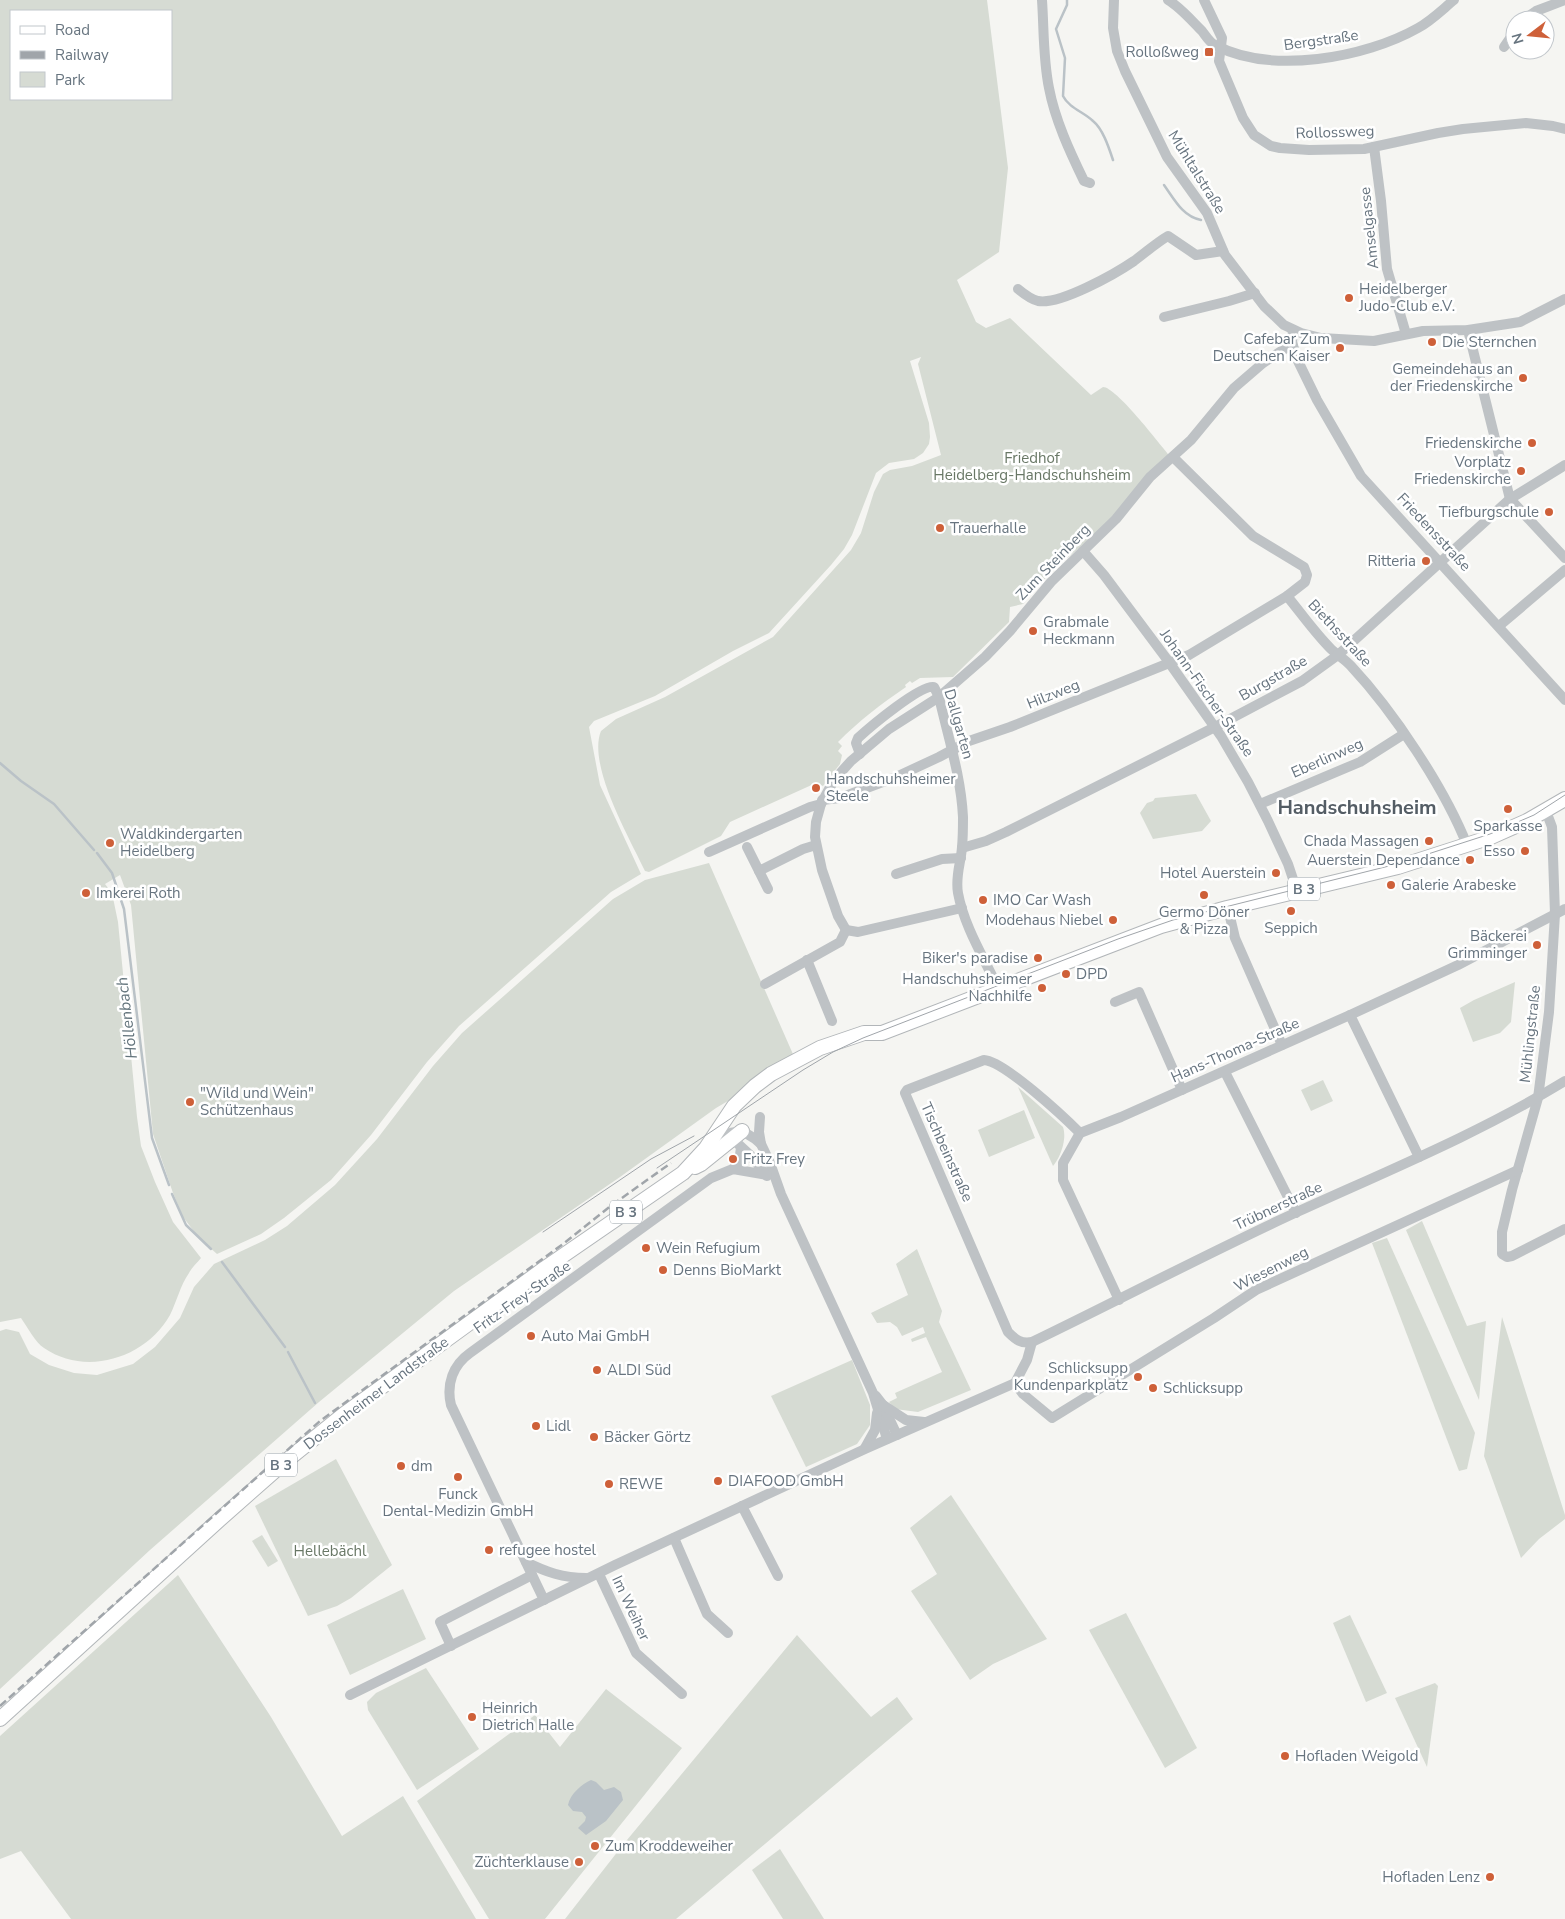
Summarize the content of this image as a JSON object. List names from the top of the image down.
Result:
{
  "streets": {
    "main road": ["B 3", "Dossenheimer Landstraße"],
    "street": [
      "Bergstraße",
      "Rollossweg",
      "Mühltalstraße",
      "Amselgasse",
      "Friedensstraße",
      "Zum Steinberg",
      "Biethsstraße",
      "Burgstraße",
      "Johann-Fischer-Straße",
      "Hilzweg",
      "Dallgarten",
      "Eberlinweg",
      "Mühlingstraße",
      "Hans-Thoma-Straße",
      "Tischbeinstraße",
      "Trübnerstraße",
      "Wiesenweg",
      "Fritz-Frey-Straße",
      "Im Weiher"
    ]
  },
  "crossings": [
    ["Bergstraße", "Rollossweg"],
    ["Rollossweg", "Amselgasse"],
    ["Mühltalstraße", "Amselgasse"],
    ["Friedensstraße", "Zum Steinberg"],
    ["Friedensstraße", "Burgstraße"],
    ["Zum Steinberg", "Biethsstraße"],
    ["Zum Steinberg", "Johann-Fischer-Straße"],
    ["Zum Steinberg", "Hilzweg"],
    ["Zum Steinberg", "Dallgarten"],
    ["Biethsstraße", "Burgstraße"],
    ["Biethsstraße", "Hilzweg"],
    ["Biethsstraße", "Eberlinweg"],
    ["Biethsstraße", "Dossenheimer Landstraße"],
    ["Burgstraße", "Johann-Fischer-Straße"],
    ["Burgstraße", "Dallgarten"],
    ["Johann-Fischer-Straße", "Hilzweg"],
    ["Johann-Fischer-Straße", "Eberlinweg"],
    ["Johann-Fischer-Straße", "Dossenheimer Landstraße"],
    ["Hilzweg", "Dallgarten"],
    ["Mühlingstraße", "Hans-Thoma-Straße"],
    ["Mühlingstraße", "Trübnerstraße"],
    ["Mühlingstraße", "Wiesenweg"],
    ["Mühlingstraße", "Dossenheimer Landstraße"],
    ["Hans-Thoma-Straße", "Tischbeinstraße"],
    ["Tischbeinstraße", "Trübnerstraße"]
  ],
  "districts": ["Handschuhsheim"],
  "water": ["Höllenbach"],
  "parks": ["Friedhof Heidelberg-Handschuhsheim", "Hellebächl"],
  "places": {
    "transit": ["Rolloßweg"],
    "other": [
      "Heidelberger Judo-Club e.V.",
      "Die Sternchen",
      "Cafebar Zum Deutschen Kaiser",
      "Gemeindehaus an der Friedenskirche",
      "Friedenskirche",
      "Vorplatz Friedenskirche",
      "Tiefburgschule",
      "Trauerhalle",
      "Ritteria",
      "Grabmale Heckmann",
      "Handschuhsheimer Steele",
      "Sparkasse",
      "Chada Massagen",
      "Waldkindergarten Heidelberg",
      "Esso",
      "Auerstein Dependance",
      "Hotel Auerstein",
      "Galerie Arabeske",
      "Imkerei Roth",
      "Germo Döner & Pizza",
      "IMO Car Wash",
      "Seppich",
      "Modehaus Niebel",
      "Bäckerei Grimminger",
      "Biker's paradise",
      "DPD",
      "Handschuhsheimer Nachhilfe",
      "\"Wild und Wein\" Schützenhaus",
      "Fritz Frey",
      "Wein Refugium",
      "Denns BioMarkt",
      "Auto Mai GmbH",
      "ALDI Süd",
      "Schlicksupp Kundenparkplatz",
      "Schlicksupp",
      "Lidl",
      "Bäcker Görtz",
      "dm",
      "Funck Dental-Medizin GmbH",
      "DIAFOOD GmbH",
      "REWE",
      "refugee hostel",
      "Heinrich Dietrich Halle",
      "Hofladen Weigold",
      "Zum Kroddeweiher",
      "Züchterklause",
      "Hofladen Lenz"
    ]
  },
  "legend": ["Road", "Railway", "Park"],
  "north": "left"
}
